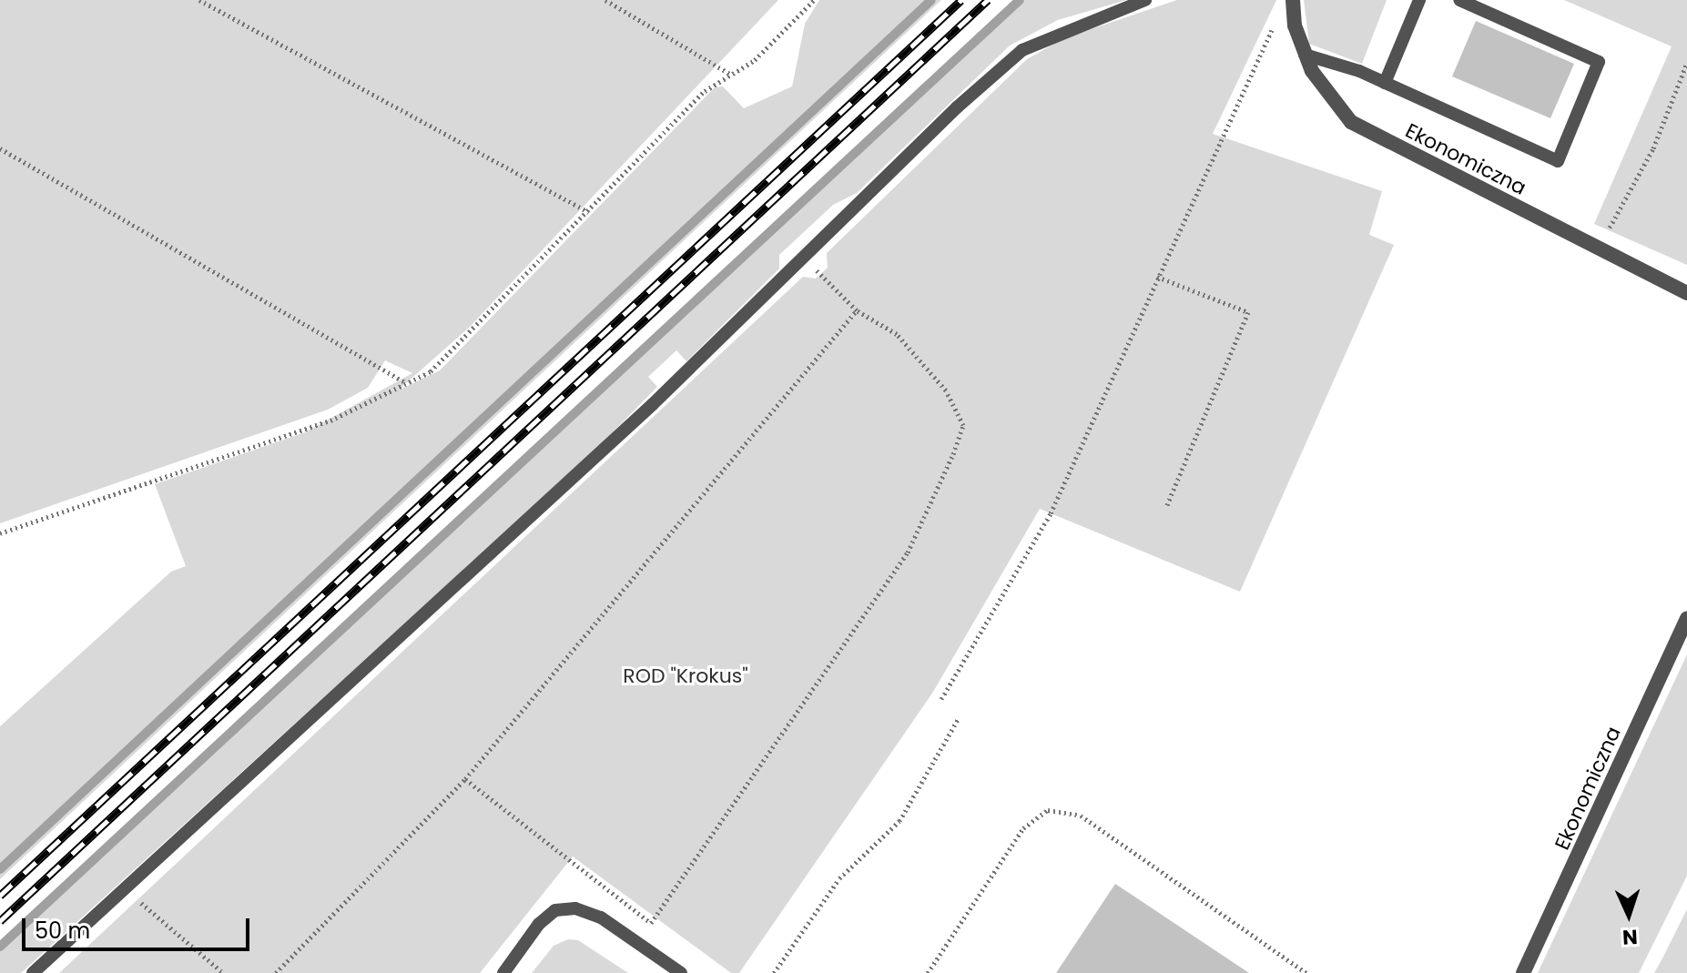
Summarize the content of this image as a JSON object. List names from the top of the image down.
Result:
{
  "streets": {
    "street": ["Ekonomiczna"]
  },
  "parks": ["ROD \"Krokus\""],
  "scale_bar": "50 m",
  "north": "bottom"
}
